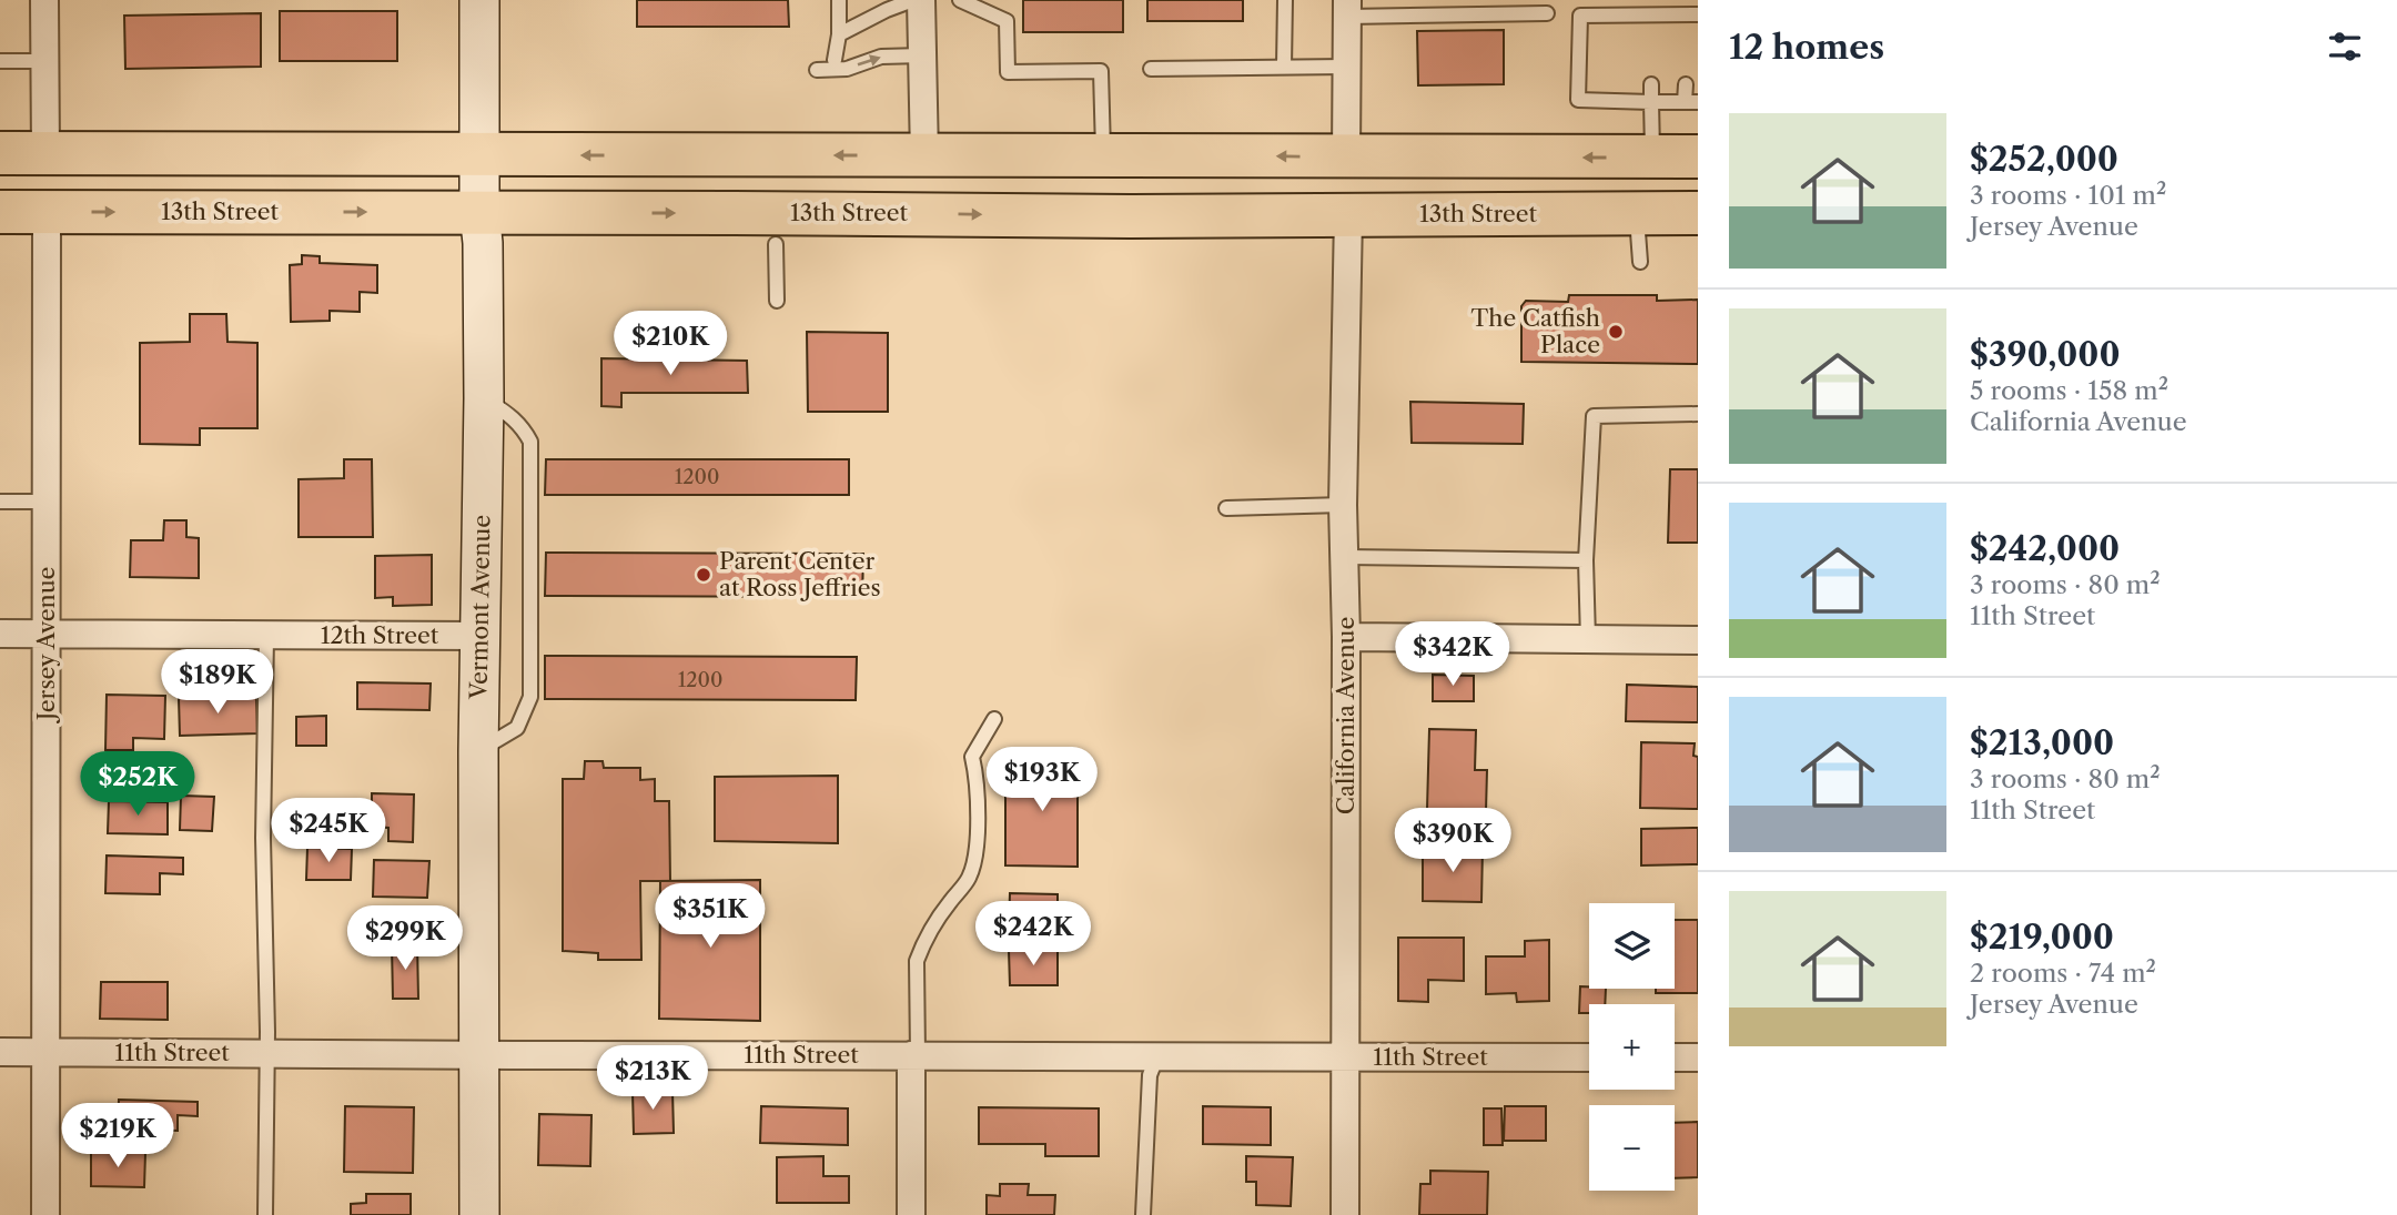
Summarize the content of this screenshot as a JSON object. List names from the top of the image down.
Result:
{
  "streets": {
    "highway": ["13th Street"],
    "street": [
      "Vermont Avenue",
      "12th Street",
      "Jersey Avenue",
      "California Avenue",
      "11th Street"
    ]
  },
  "crossings": [
    ["13th Street", "Vermont Avenue"],
    ["13th Street", "Jersey Avenue"],
    ["13th Street", "California Avenue"],
    ["Vermont Avenue", "12th Street"],
    ["Vermont Avenue", "11th Street"],
    ["12th Street", "Jersey Avenue"],
    ["Jersey Avenue", "11th Street"],
    ["California Avenue", "11th Street"]
  ],
  "places": ["The Catfish Place", "Parent Center at Ross Jeffries"],
  "house_numbers": ["1200", "1200"],
  "page": {
    "heading": "12 homes",
    "list": [
      {
        "name": "$252,000",
        "note": "3 rooms · 101 m² · Jersey Avenue"
      },
      {
        "name": "$390,000",
        "note": "5 rooms · 158 m² · California Avenue"
      },
      {
        "name": "$242,000",
        "note": "3 rooms · 80 m² · 11th Street"
      },
      {
        "name": "$213,000",
        "note": "3 rooms · 80 m² · 11th Street"
      },
      {
        "name": "$219,000",
        "note": "2 rooms · 74 m² · Jersey Avenue"
      }
    ],
    "price": [
      "$210K",
      "$342K",
      "$189K",
      "$193K",
      "$252K",
      "$245K",
      "$390K",
      "$351K",
      "$242K",
      "$299K",
      "$213K",
      "$219K"
    ],
    "map_buttons": ["+", "−"]
  }
}
